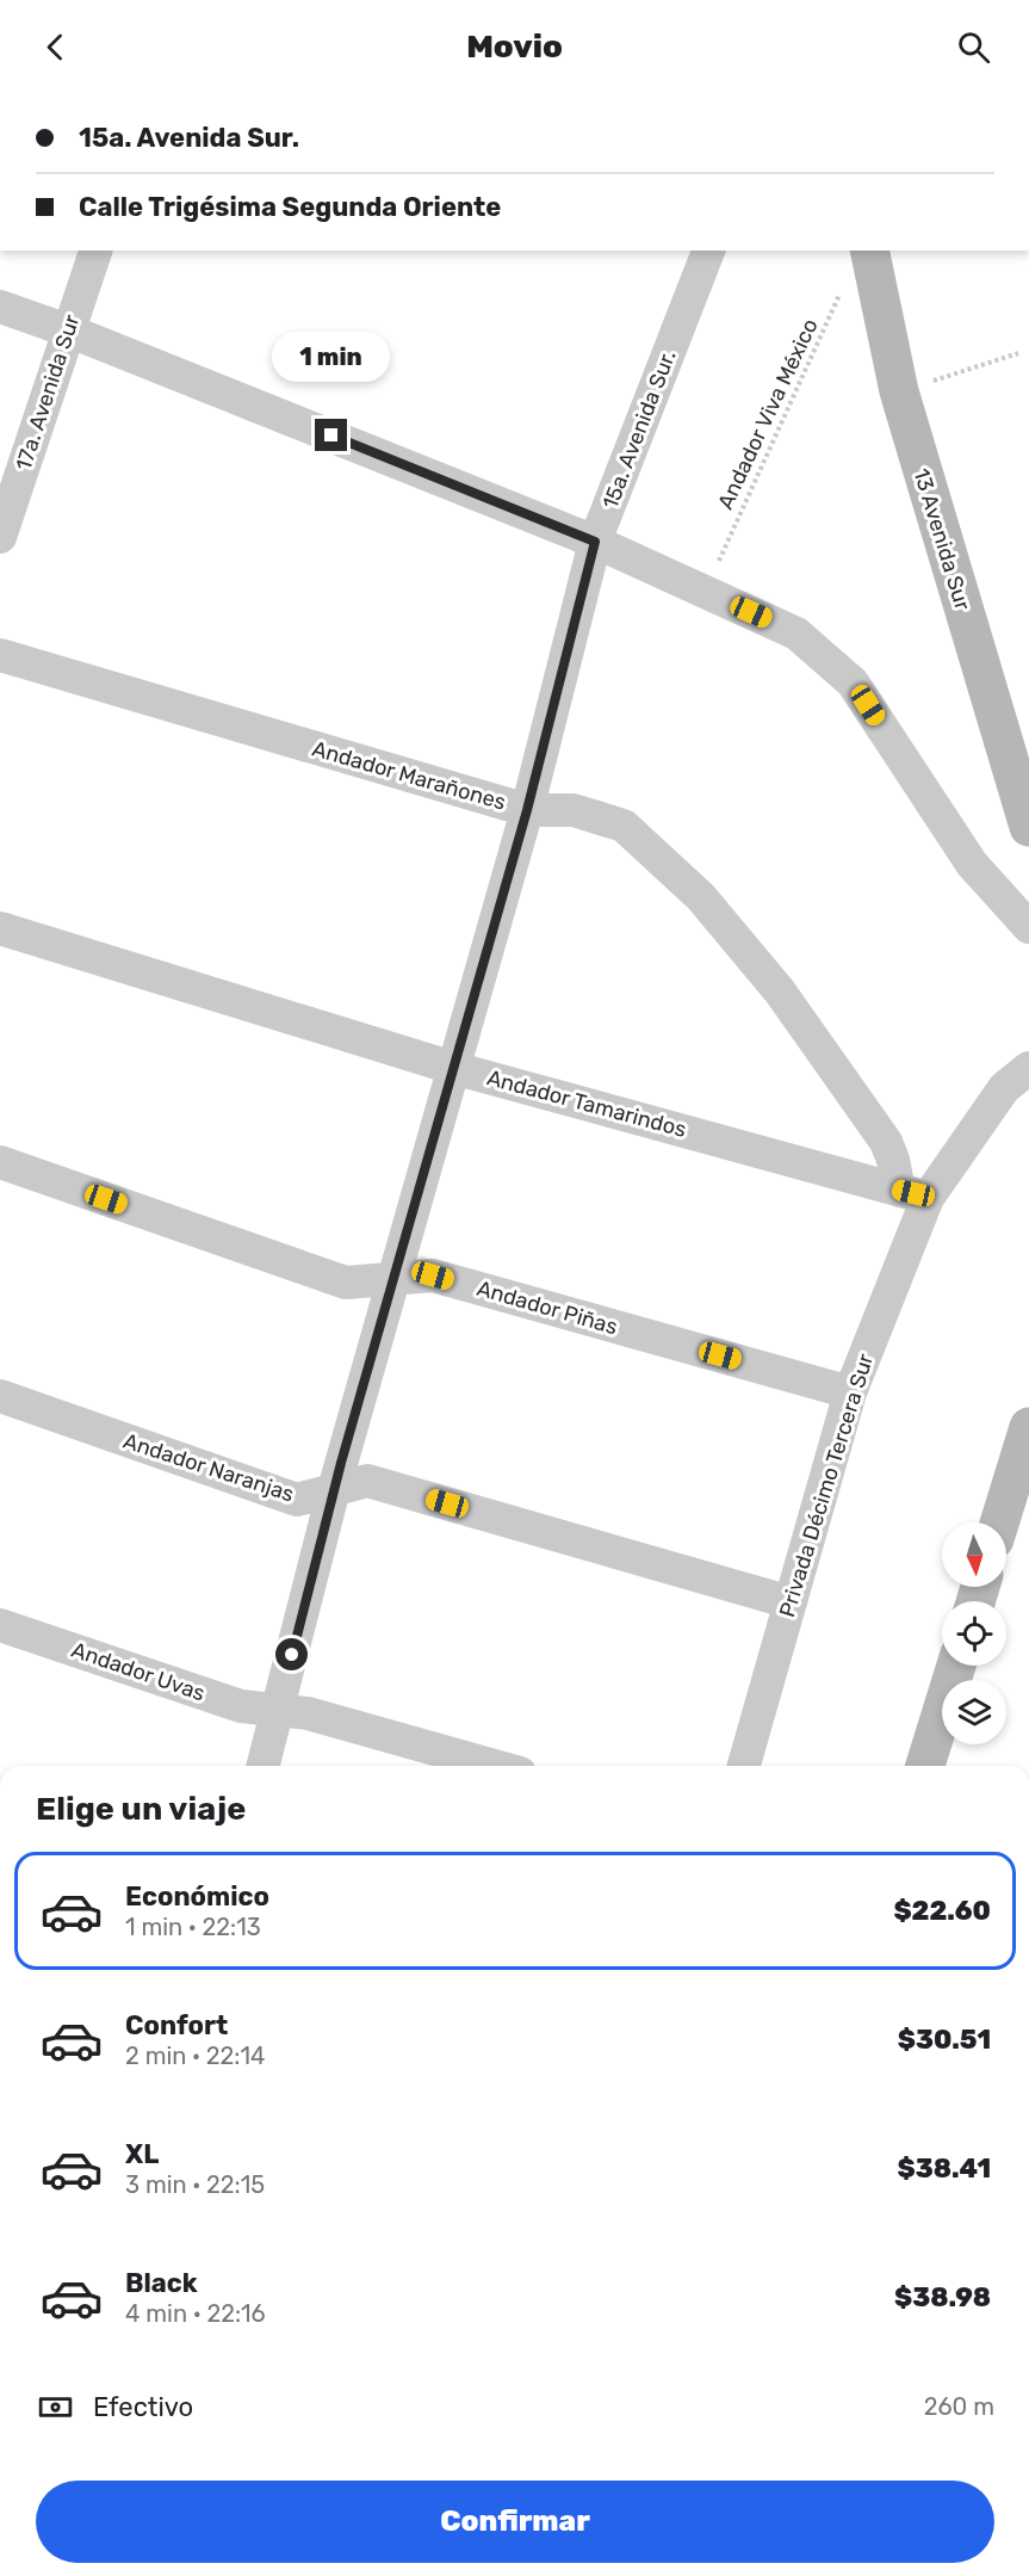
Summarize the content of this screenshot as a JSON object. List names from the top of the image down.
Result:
{
  "streets": {
    "street": [
      "17a. Avenida Sur",
      "15a. Avenida Sur.",
      "13 Avenida Sur",
      "Andador Marañones",
      "Andador Tamarindos",
      "Andador Piñas",
      "Andador Naranjas",
      "Privada Décimo Tercera Sur",
      "Andador Uvas"
    ],
    "path": ["Andador Viva México"]
  },
  "crossings": [
    ["15a. Avenida Sur.", "Andador Marañones"],
    ["15a. Avenida Sur.", "Andador Tamarindos"],
    ["15a. Avenida Sur.", "Andador Piñas"],
    ["15a. Avenida Sur.", "Andador Naranjas"],
    ["15a. Avenida Sur.", "Andador Uvas"],
    ["Andador Marañones", "Andador Tamarindos"],
    ["Andador Marañones", "Privada Décimo Tercera Sur"],
    ["Andador Tamarindos", "Privada Décimo Tercera Sur"],
    ["Andador Piñas", "Privada Décimo Tercera Sur"],
    ["Andador Naranjas", "Privada Décimo Tercera Sur"]
  ],
  "north": "bottom",
  "page": {
    "header": "Movio",
    "banner": ["15a. Avenida Sur.", "Calle Trigésima Segunda Oriente"],
    "bubble": "1 min",
    "heading": "Elige un viaje",
    "list": [
      {
        "name": "Económico",
        "note": "1 min · 22:13",
        "value": "$22.60"
      },
      {
        "name": "Confort",
        "note": "2 min · 22:14",
        "value": "$30.51"
      },
      {
        "name": "XL",
        "note": "3 min · 22:15",
        "value": "$38.41"
      },
      {
        "name": "Black",
        "note": "4 min · 22:16",
        "value": "$38.98"
      }
    ],
    "pay": ["Efectivo", "260 m"],
    "buttons": "Confirmar"
  }
}
